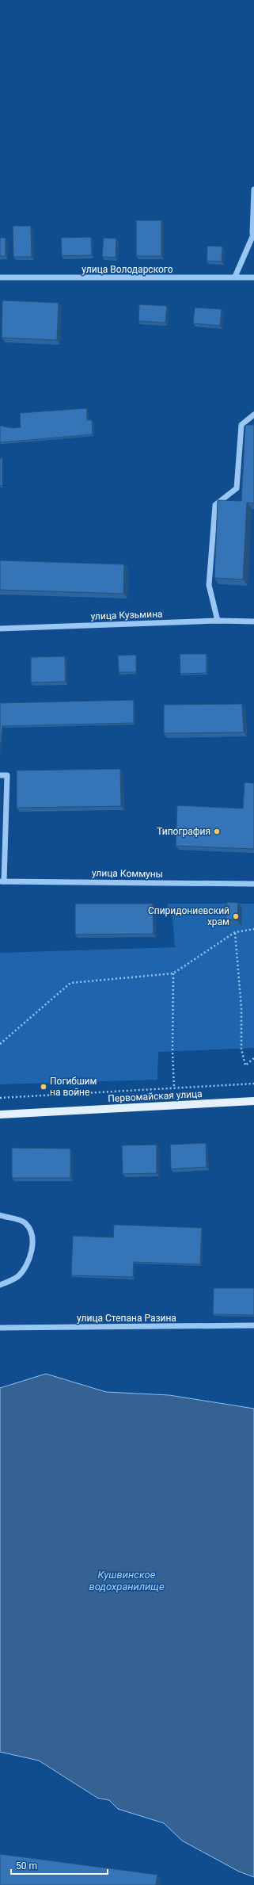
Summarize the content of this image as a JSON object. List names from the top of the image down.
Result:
{
  "streets": {
    "main road": ["Первомайская улица"],
    "street": [
      "улица Володарского",
      "улица Кузьмина",
      "улица Коммуны",
      "улица Степана Разина"
    ]
  },
  "water": ["Кушвинское водохранилище"],
  "places": ["Типография", "Спиридониевский храм", "Погибшим на войне"],
  "scale_bar": "50 m"
}
